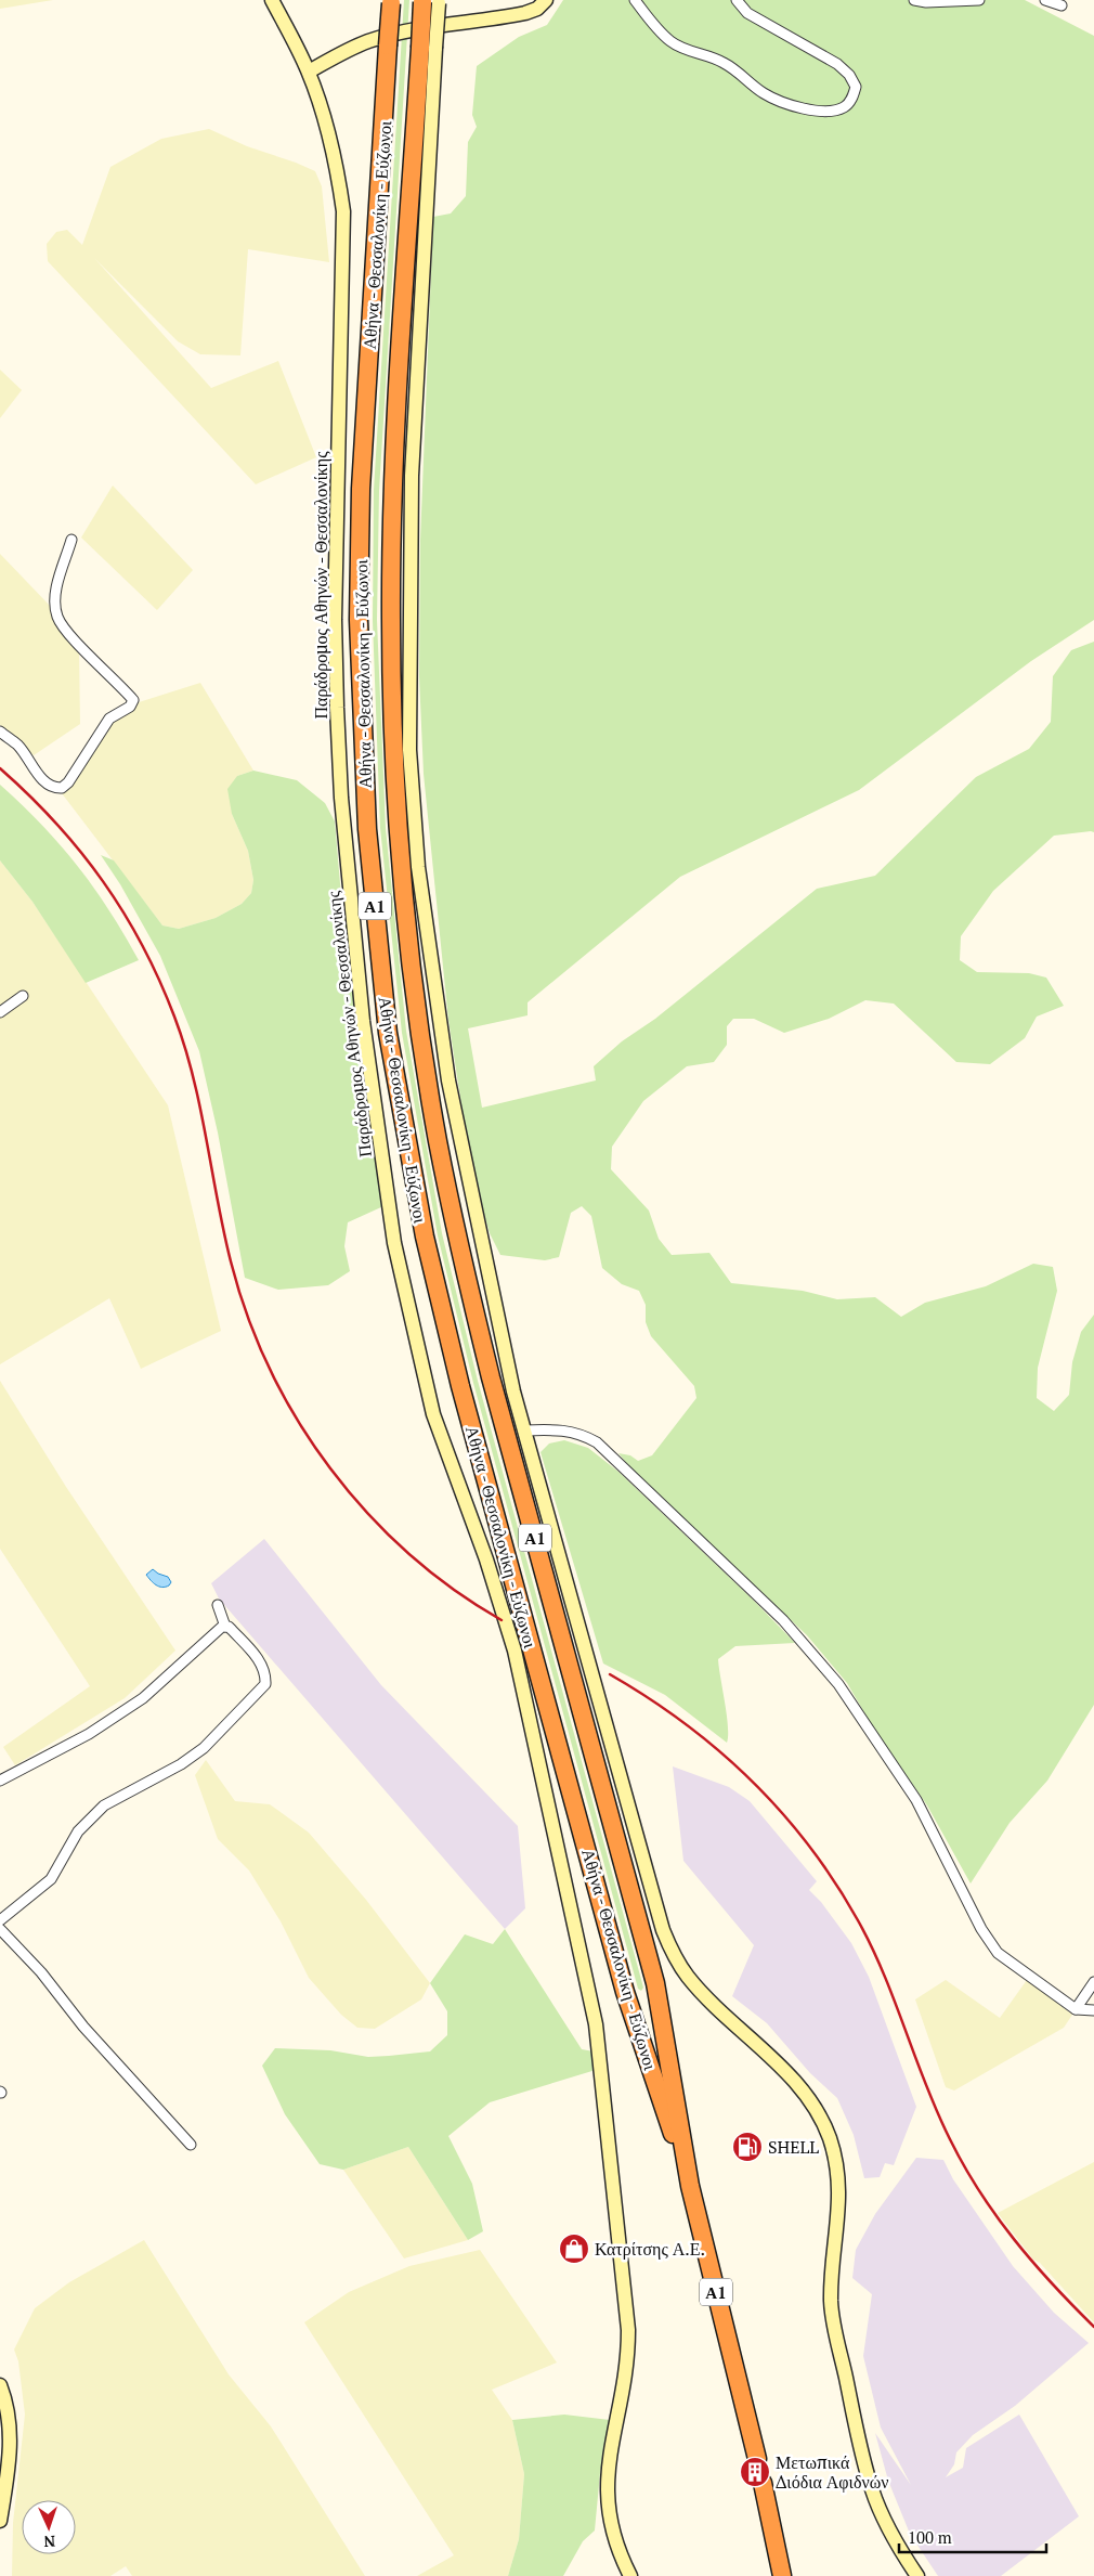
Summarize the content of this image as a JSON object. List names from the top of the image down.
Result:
{
  "streets": {
    "highway": ["Αθήνα - Θεσσαλονίκη - Εύζωνοι", "Α1"],
    "street": ["Παράδρομος Αθηνών - Θεσσαλονίκης"]
  },
  "places": {
    "fuel station": ["SHELL"],
    "shop": ["Κατρίτσης Α.Ε."],
    "building": ["Μετωπικά Διόδια Αφιδνών"]
  },
  "scale_bar": "100 m",
  "north": "bottom"
}
